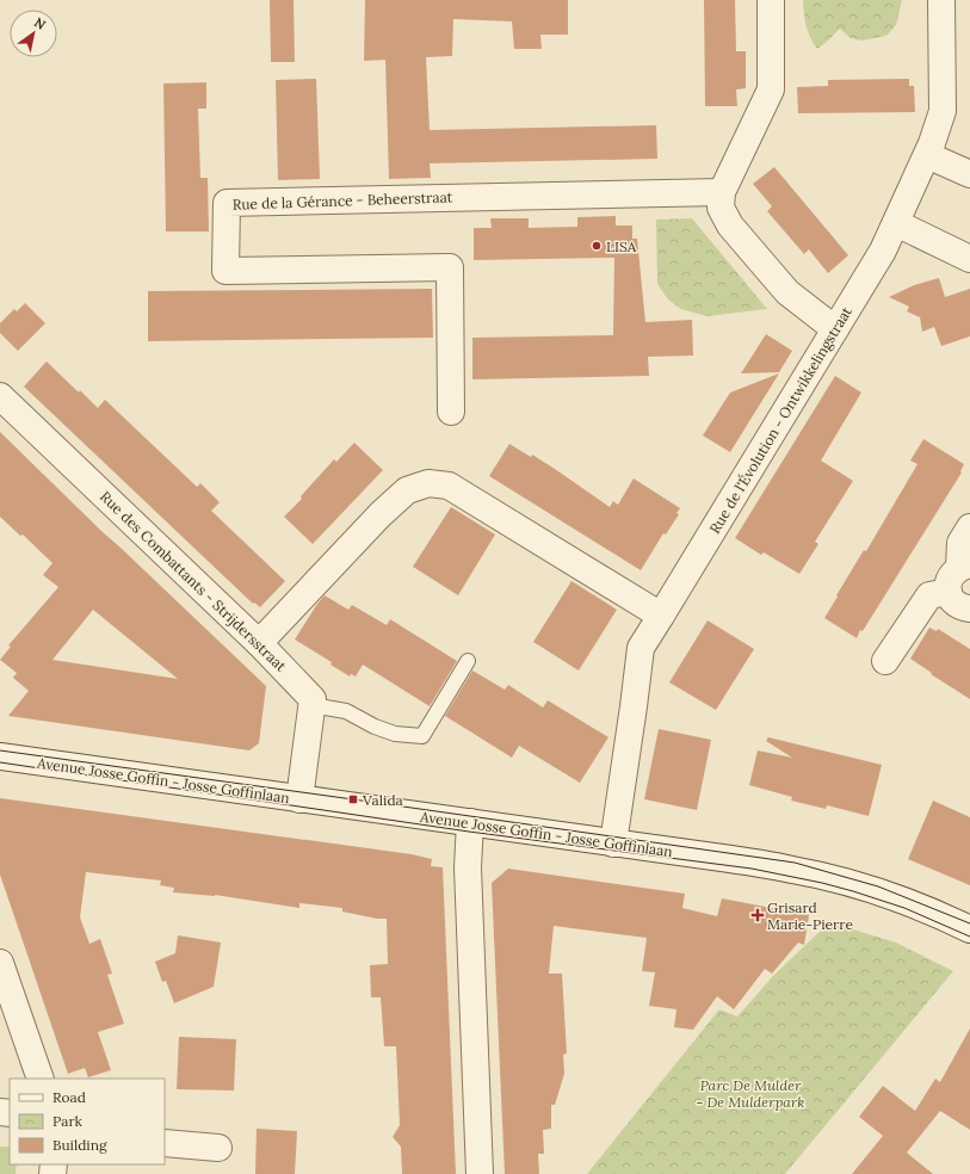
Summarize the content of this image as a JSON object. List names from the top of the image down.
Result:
{
  "streets": {
    "street": [
      "Rue de la Gérance - Beheerstraat",
      "Rue de l'Évolution - Ontwikkelingstraat",
      "Rue des Combattants - Strijdersstraat",
      "Avenue Josse Goffin - Josse Goffinlaan"
    ]
  },
  "crossings": [
    ["Rue de l'Évolution - Ontwikkelingstraat", "Avenue Josse Goffin - Josse Goffinlaan"]
  ],
  "parks": ["Parc De Mulder - De Mulderpark"],
  "places": {
    "other": ["LISA"],
    "transit": ["Valida"],
    "health": ["Grisard Marie-Pierre"]
  },
  "legend": ["Road", "Park", "Building"],
  "north": "top right"
}
